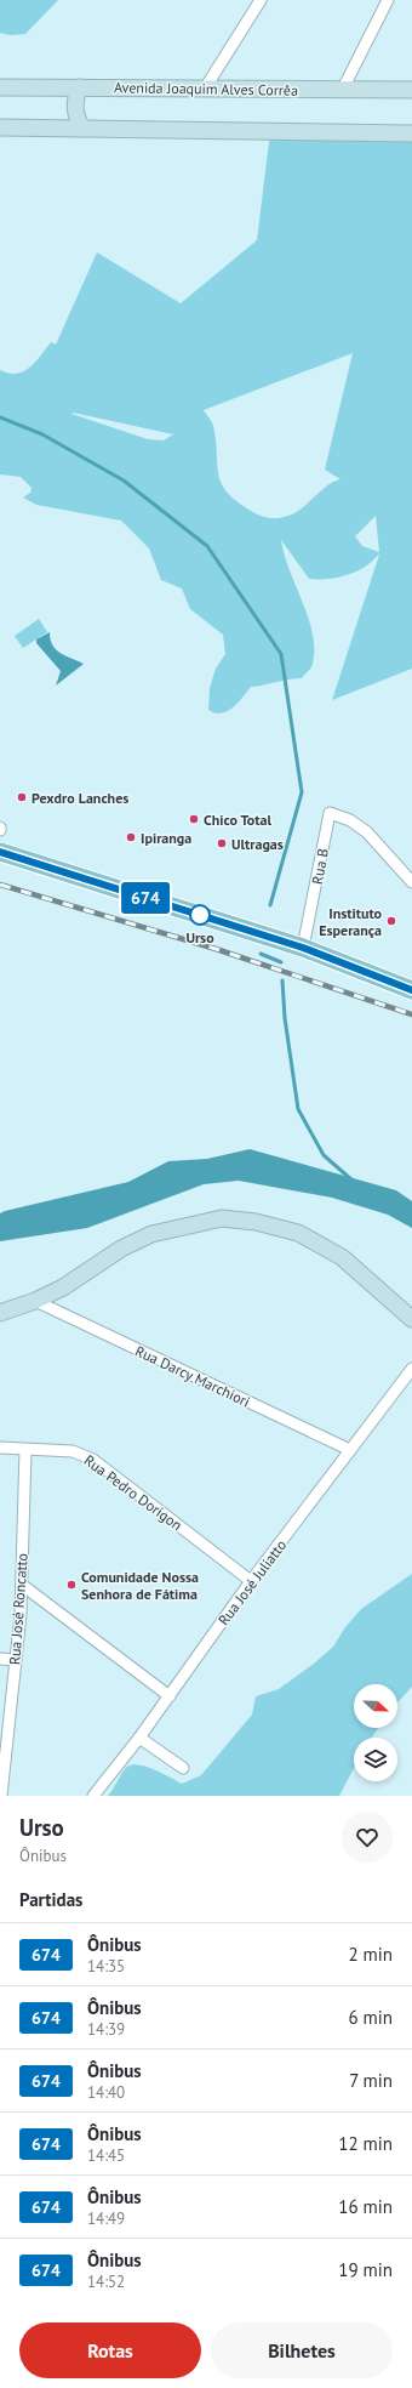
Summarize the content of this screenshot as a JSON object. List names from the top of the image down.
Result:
{
  "streets": {
    "main road": ["Avenida Joaquim Alves Corrêa"],
    "street": [
      "Rua B",
      "Rua Darcy Marchiori",
      "Rua Pedro Dorigon",
      "Rua José Juliatto",
      "Rua José Roncatto"
    ]
  },
  "crossings": [
    ["Rua Darcy Marchiori", "Rua José Juliatto"],
    ["Rua Pedro Dorigon", "Rua José Juliatto"],
    ["Rua Pedro Dorigon", "Rua José Roncatto"]
  ],
  "places": [
    "Pexdro Lanches",
    "Chico Total",
    "Ipiranga",
    "Ultragas",
    "Urso",
    "Instituto Esperança",
    "Comunidade Nossa Senhora de Fátima"
  ],
  "lines": ["bus line 674"],
  "north": "right",
  "page": {
    "on_map": "674",
    "heading": [
      ["Urso", "Ônibus"],
      "Partidas"
    ],
    "list": [
      {
        "mark": "674",
        "name": "Ônibus",
        "note": "14:35",
        "value": "2 min"
      },
      {
        "mark": "674",
        "name": "Ônibus",
        "note": "14:39",
        "value": "6 min"
      },
      {
        "mark": "674",
        "name": "Ônibus",
        "note": "14:40",
        "value": "7 min"
      },
      {
        "mark": "674",
        "name": "Ônibus",
        "note": "14:45",
        "value": "12 min"
      },
      {
        "mark": "674",
        "name": "Ônibus",
        "note": "14:49",
        "value": "16 min"
      },
      {
        "mark": "674",
        "name": "Ônibus",
        "note": "14:52",
        "value": "19 min"
      }
    ],
    "buttons": ["Rotas", "Bilhetes"]
  }
}
